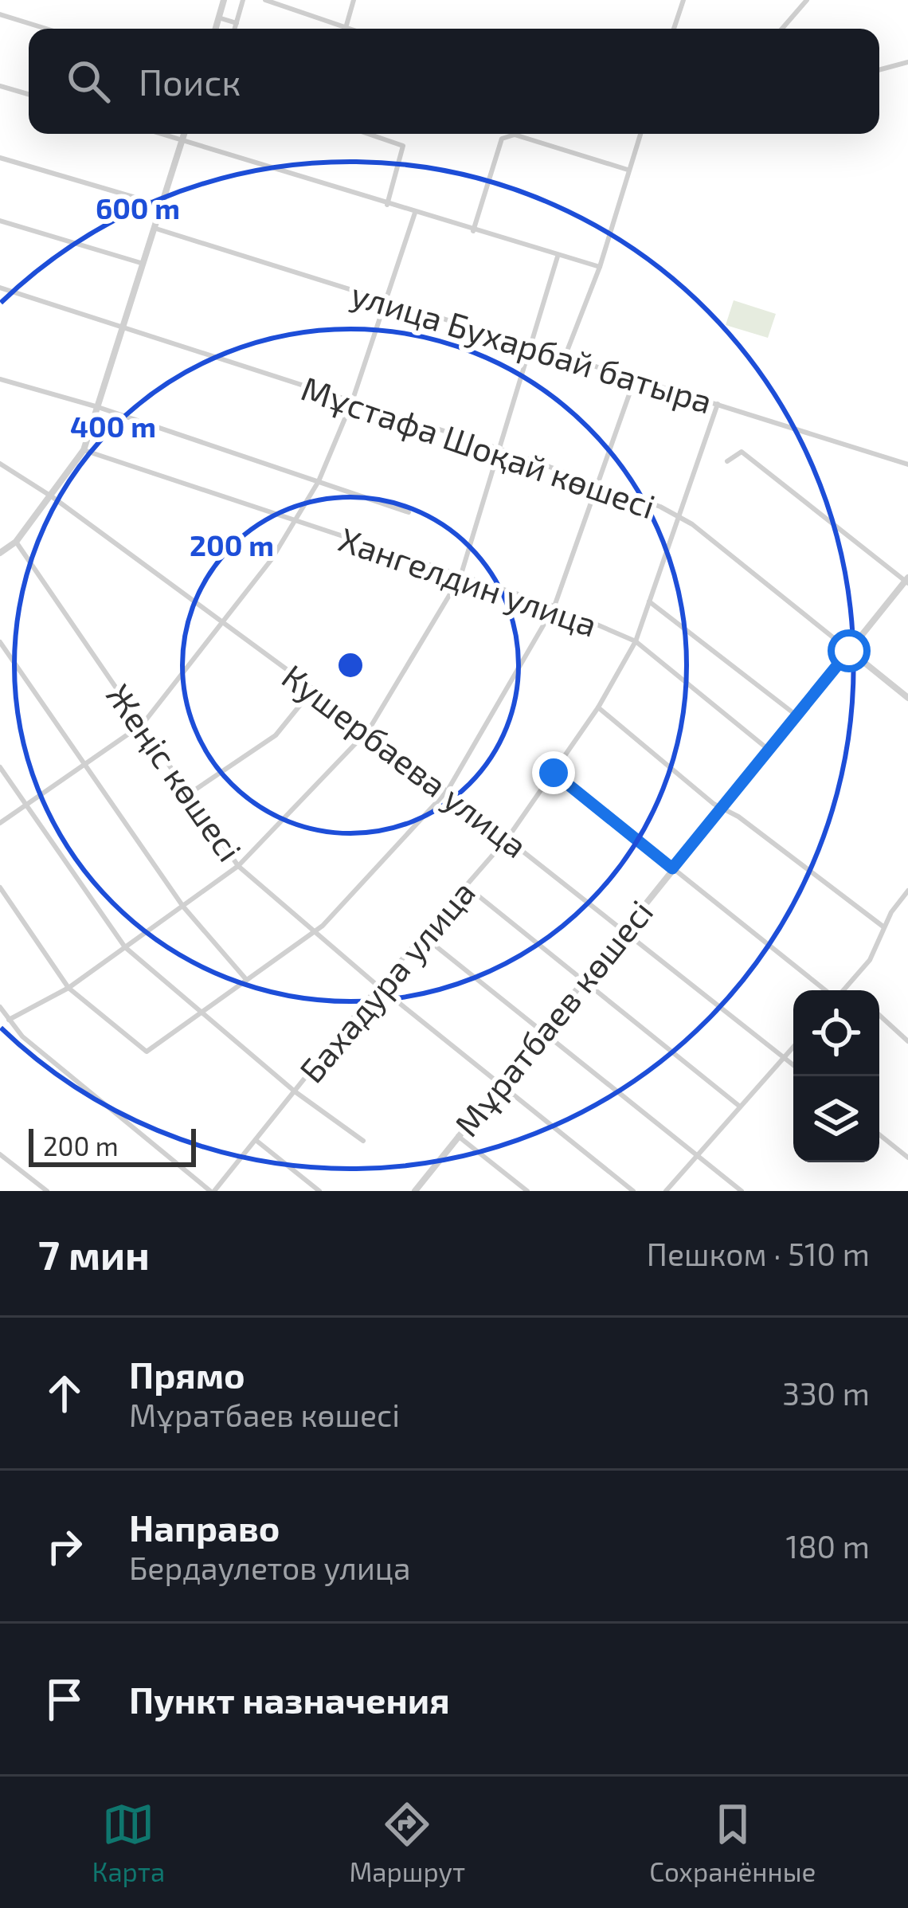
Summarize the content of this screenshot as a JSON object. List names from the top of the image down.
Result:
{
  "streets": {
    "street": [
      "улица Бухарбай батыра",
      "Мұстафа Шоқай көшесі",
      "Хангелдин улица",
      "Кушербаева улица",
      "Жеңіс көшесі",
      "Бахадура улица",
      "Мұратбаев көшесі"
    ]
  },
  "crossings": [
    ["улица Бухарбай батыра", "Бахадура улица"],
    ["Мұстафа Шоқай көшесі", "Бахадура улица"],
    ["Мұстафа Шоқай көшесі", "Мұратбаев көшесі"],
    ["Хангелдин улица", "Бахадура улица"],
    ["Хангелдин улица", "Мұратбаев көшесі"],
    ["Кушербаева улица", "Бахадура улица"],
    ["Кушербаева улица", "Мұратбаев көшесі"],
    ["Жеңіс көшесі", "Бахадура улица"],
    ["Жеңіс көшесі", "Мұратбаев көшесі"]
  ],
  "scale_bar": "200 m",
  "page": {
    "search": "Поиск",
    "scale": "200 m",
    "heading": ["7 мин", "Пешком · 510 m"],
    "list": [
      ["Прямо", "Мұратбаев көшесі", "330 m"],
      ["Направо", "Бердаулетов улица", "180 m"],
      "Пункт назначения"
    ],
    "nav": ["Карта", "Маршрут", "Сохранённые"]
  },
  "rings": ["600 m", "400 m", "200 m"]
}
